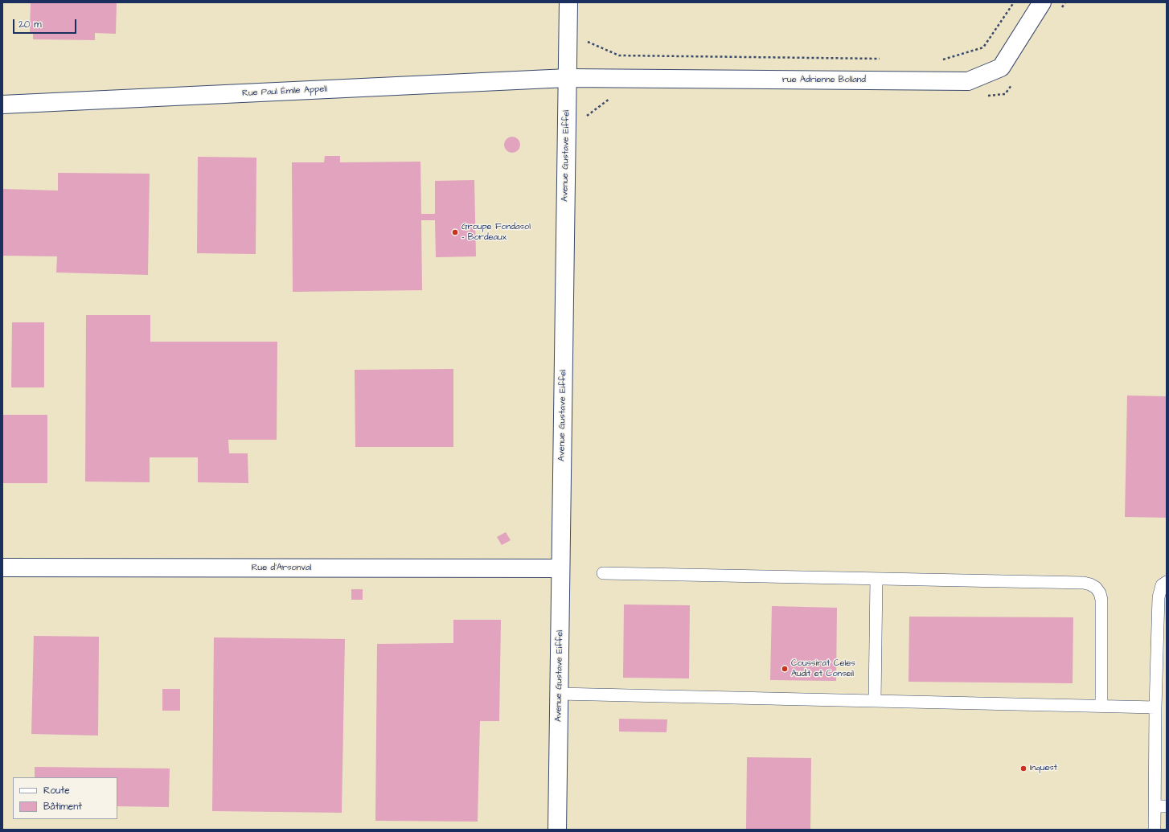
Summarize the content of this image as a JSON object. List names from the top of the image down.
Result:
{
  "streets": {
    "street": [
      "rue Adrienne Bolland",
      "Rue Paul Émile Appell",
      "Avenue Gustave Eiffel",
      "Rue d'Arsonval"
    ]
  },
  "crossings": [
    ["rue Adrienne Bolland", "Rue Paul Émile Appell"],
    ["rue Adrienne Bolland", "Avenue Gustave Eiffel"],
    ["Rue Paul Émile Appell", "Avenue Gustave Eiffel"],
    ["Avenue Gustave Eiffel", "Rue d'Arsonval"]
  ],
  "places": ["Groupe Fondasol - Bordeaux", "Coussirat Celes Audit et Conseil", "Inquest"],
  "legend": ["Route", "Bâtiment"],
  "scale_bar": "20 m"
}
